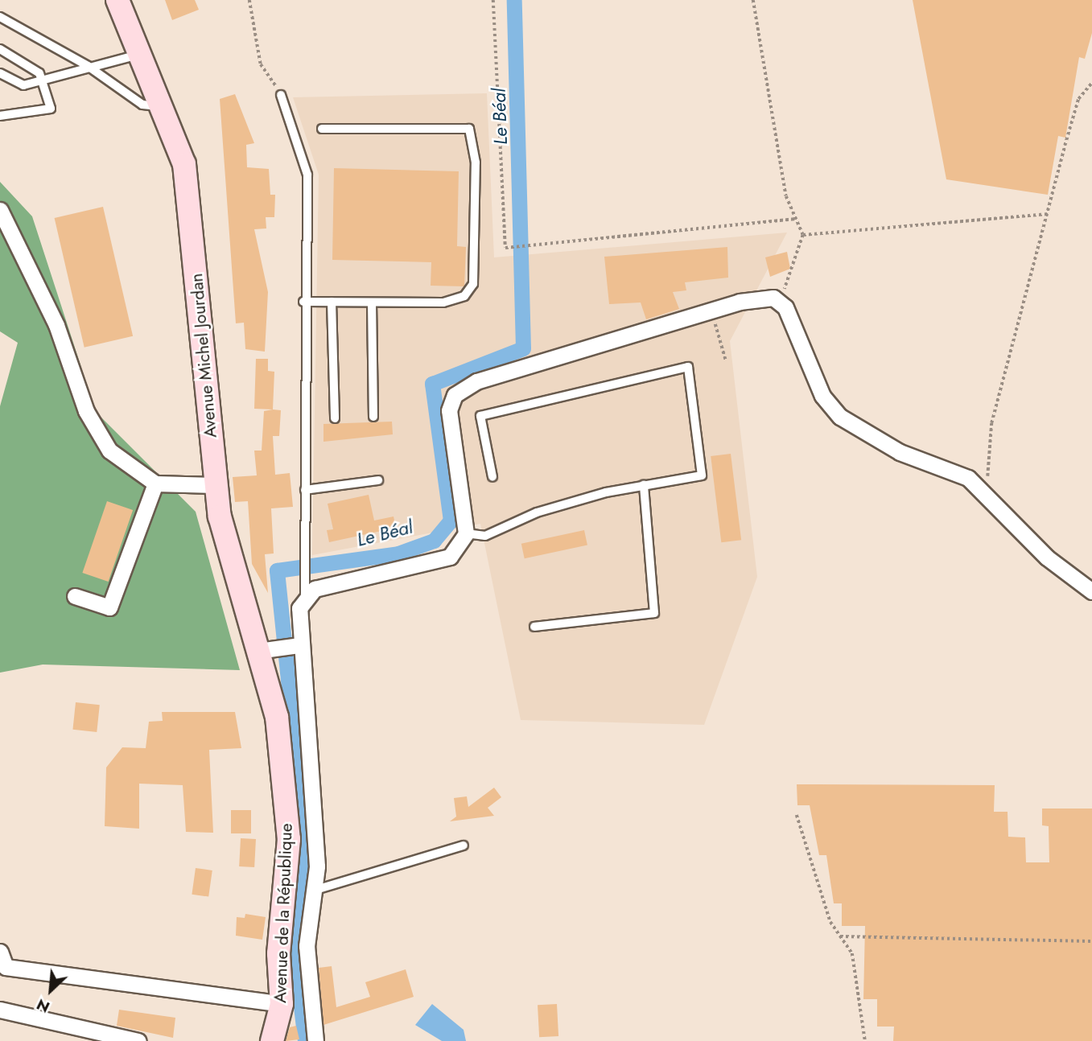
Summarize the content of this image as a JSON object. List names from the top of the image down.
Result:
{
  "streets": {
    "main road": ["Avenue Michel Jourdan", "Avenue de la République"]
  },
  "crossings": [
    ["Avenue Michel Jourdan", "Avenue de la République"]
  ],
  "water": ["Le Béal"],
  "north": "bottom left"
}
